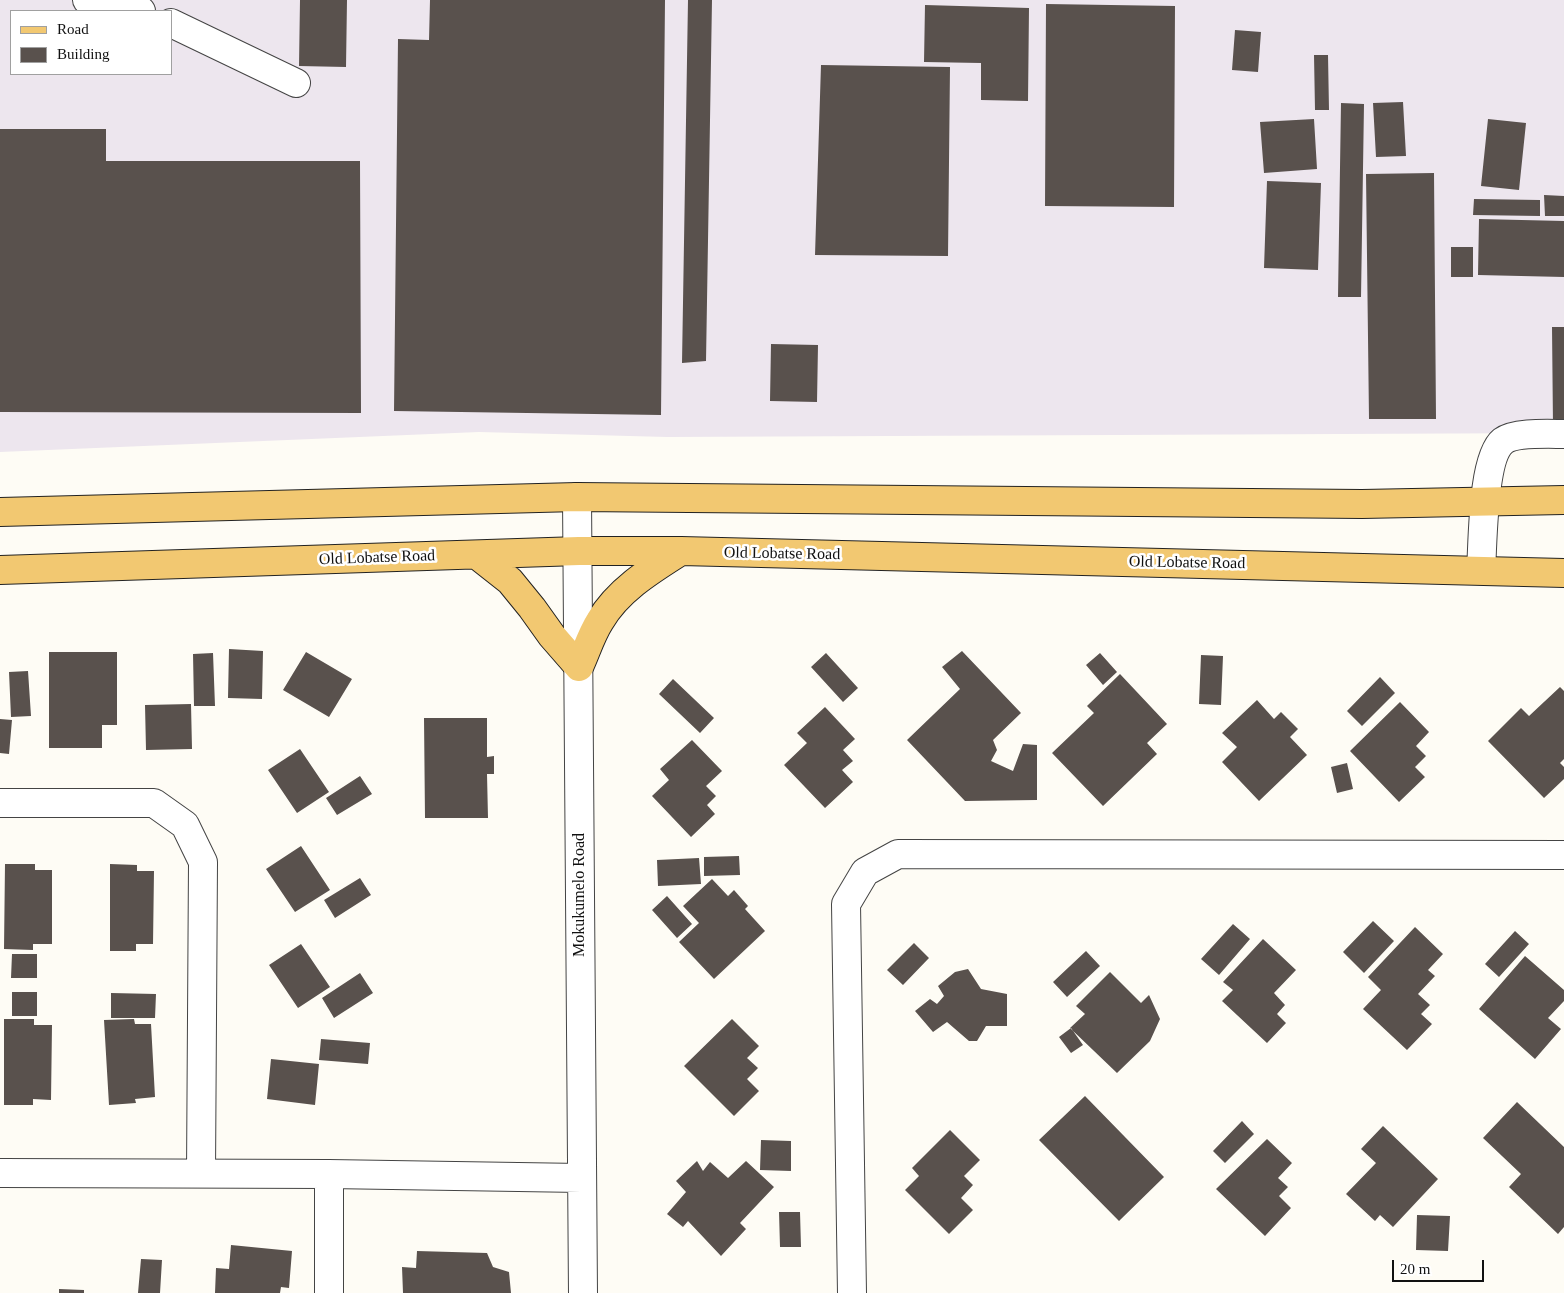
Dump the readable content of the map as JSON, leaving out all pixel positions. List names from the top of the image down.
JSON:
{
  "streets": {
    "main road": ["Old Lobatse Road"],
    "street": ["Mokukumelo Road"]
  },
  "crossings": [
    ["Old Lobatse Road", "Mokukumelo Road"]
  ],
  "legend": ["Road", "Building"],
  "scale_bar": "20 m"
}
